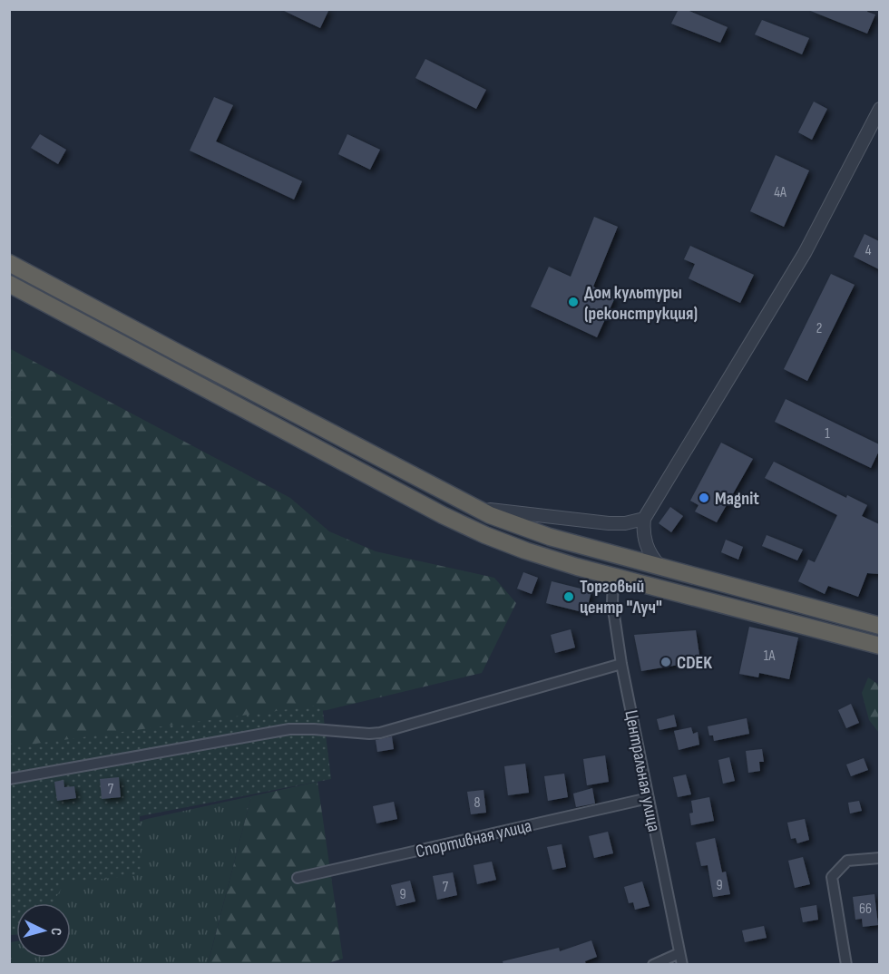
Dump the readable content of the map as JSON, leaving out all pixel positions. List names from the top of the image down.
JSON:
{
  "streets": {
    "street": ["Центральная улица", "Спортивная улица"]
  },
  "crossings": [
    ["Центральная улица", "Спортивная улица"]
  ],
  "places": [
    "Дом культуры (реконструкция)",
    "Magnit",
    "Торговый центр \"Луч\"",
    "CDEK"
  ],
  "house_numbers": [
    "4А",
    "4",
    "2",
    "1",
    "1А",
    "7",
    "8",
    "9",
    "7",
    "9",
    "66"
  ],
  "north": "right"
}
